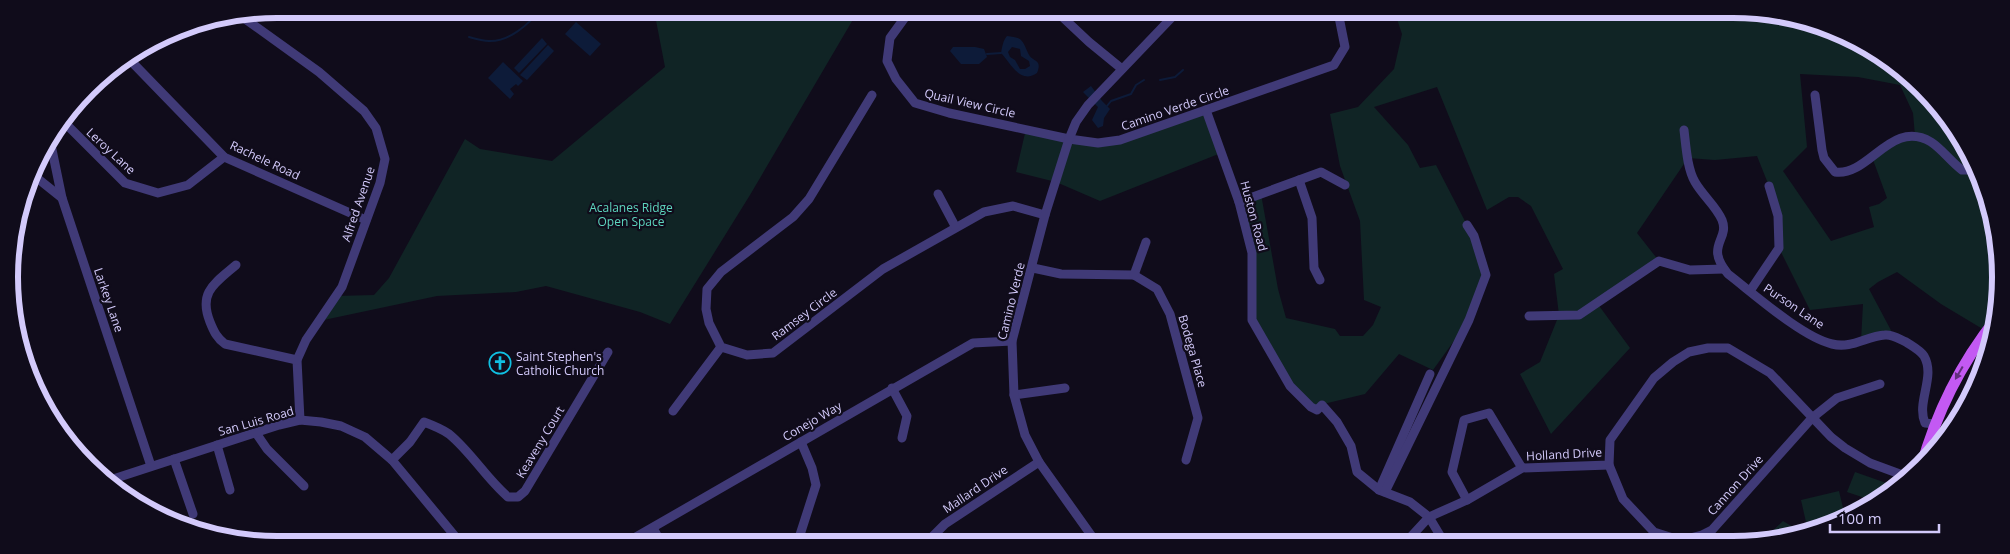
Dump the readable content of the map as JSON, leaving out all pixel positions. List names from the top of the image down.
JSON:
{
  "streets": {
    "street": [
      "Quail View Circle",
      "Camino Verde Circle",
      "Leroy Lane",
      "Rachele Road",
      "Alfred Avenue",
      "Huston Road",
      "Larkey Lane",
      "Camino Verde",
      "Purson Lane",
      "Ramsey Circle",
      "Bodega Place",
      "San Luis Road",
      "Conejo Way",
      "Keaveny Court",
      "Holland Drive",
      "Cannon Drive",
      "Mallard Drive"
    ]
  },
  "crossings": [
    ["Quail View Circle", "Camino Verde Circle"],
    ["Quail View Circle", "Camino Verde"],
    ["Camino Verde Circle", "Huston Road"],
    ["Camino Verde Circle", "Camino Verde"],
    ["Leroy Lane", "Rachele Road"],
    ["Rachele Road", "Alfred Avenue"],
    ["Alfred Avenue", "San Luis Road"],
    ["Huston Road", "Holland Drive"],
    ["Larkey Lane", "San Luis Road"],
    ["Camino Verde", "Ramsey Circle"],
    ["Camino Verde", "Bodega Place"],
    ["Camino Verde", "Conejo Way"],
    ["Camino Verde", "Mallard Drive"],
    ["San Luis Road", "Keaveny Court"],
    ["Holland Drive", "Cannon Drive"]
  ],
  "parks": ["Acalanes Ridge Open Space"],
  "places": {
    "church": ["Saint Stephen's Catholic Church"]
  },
  "scale_bar": "100 m"
}
